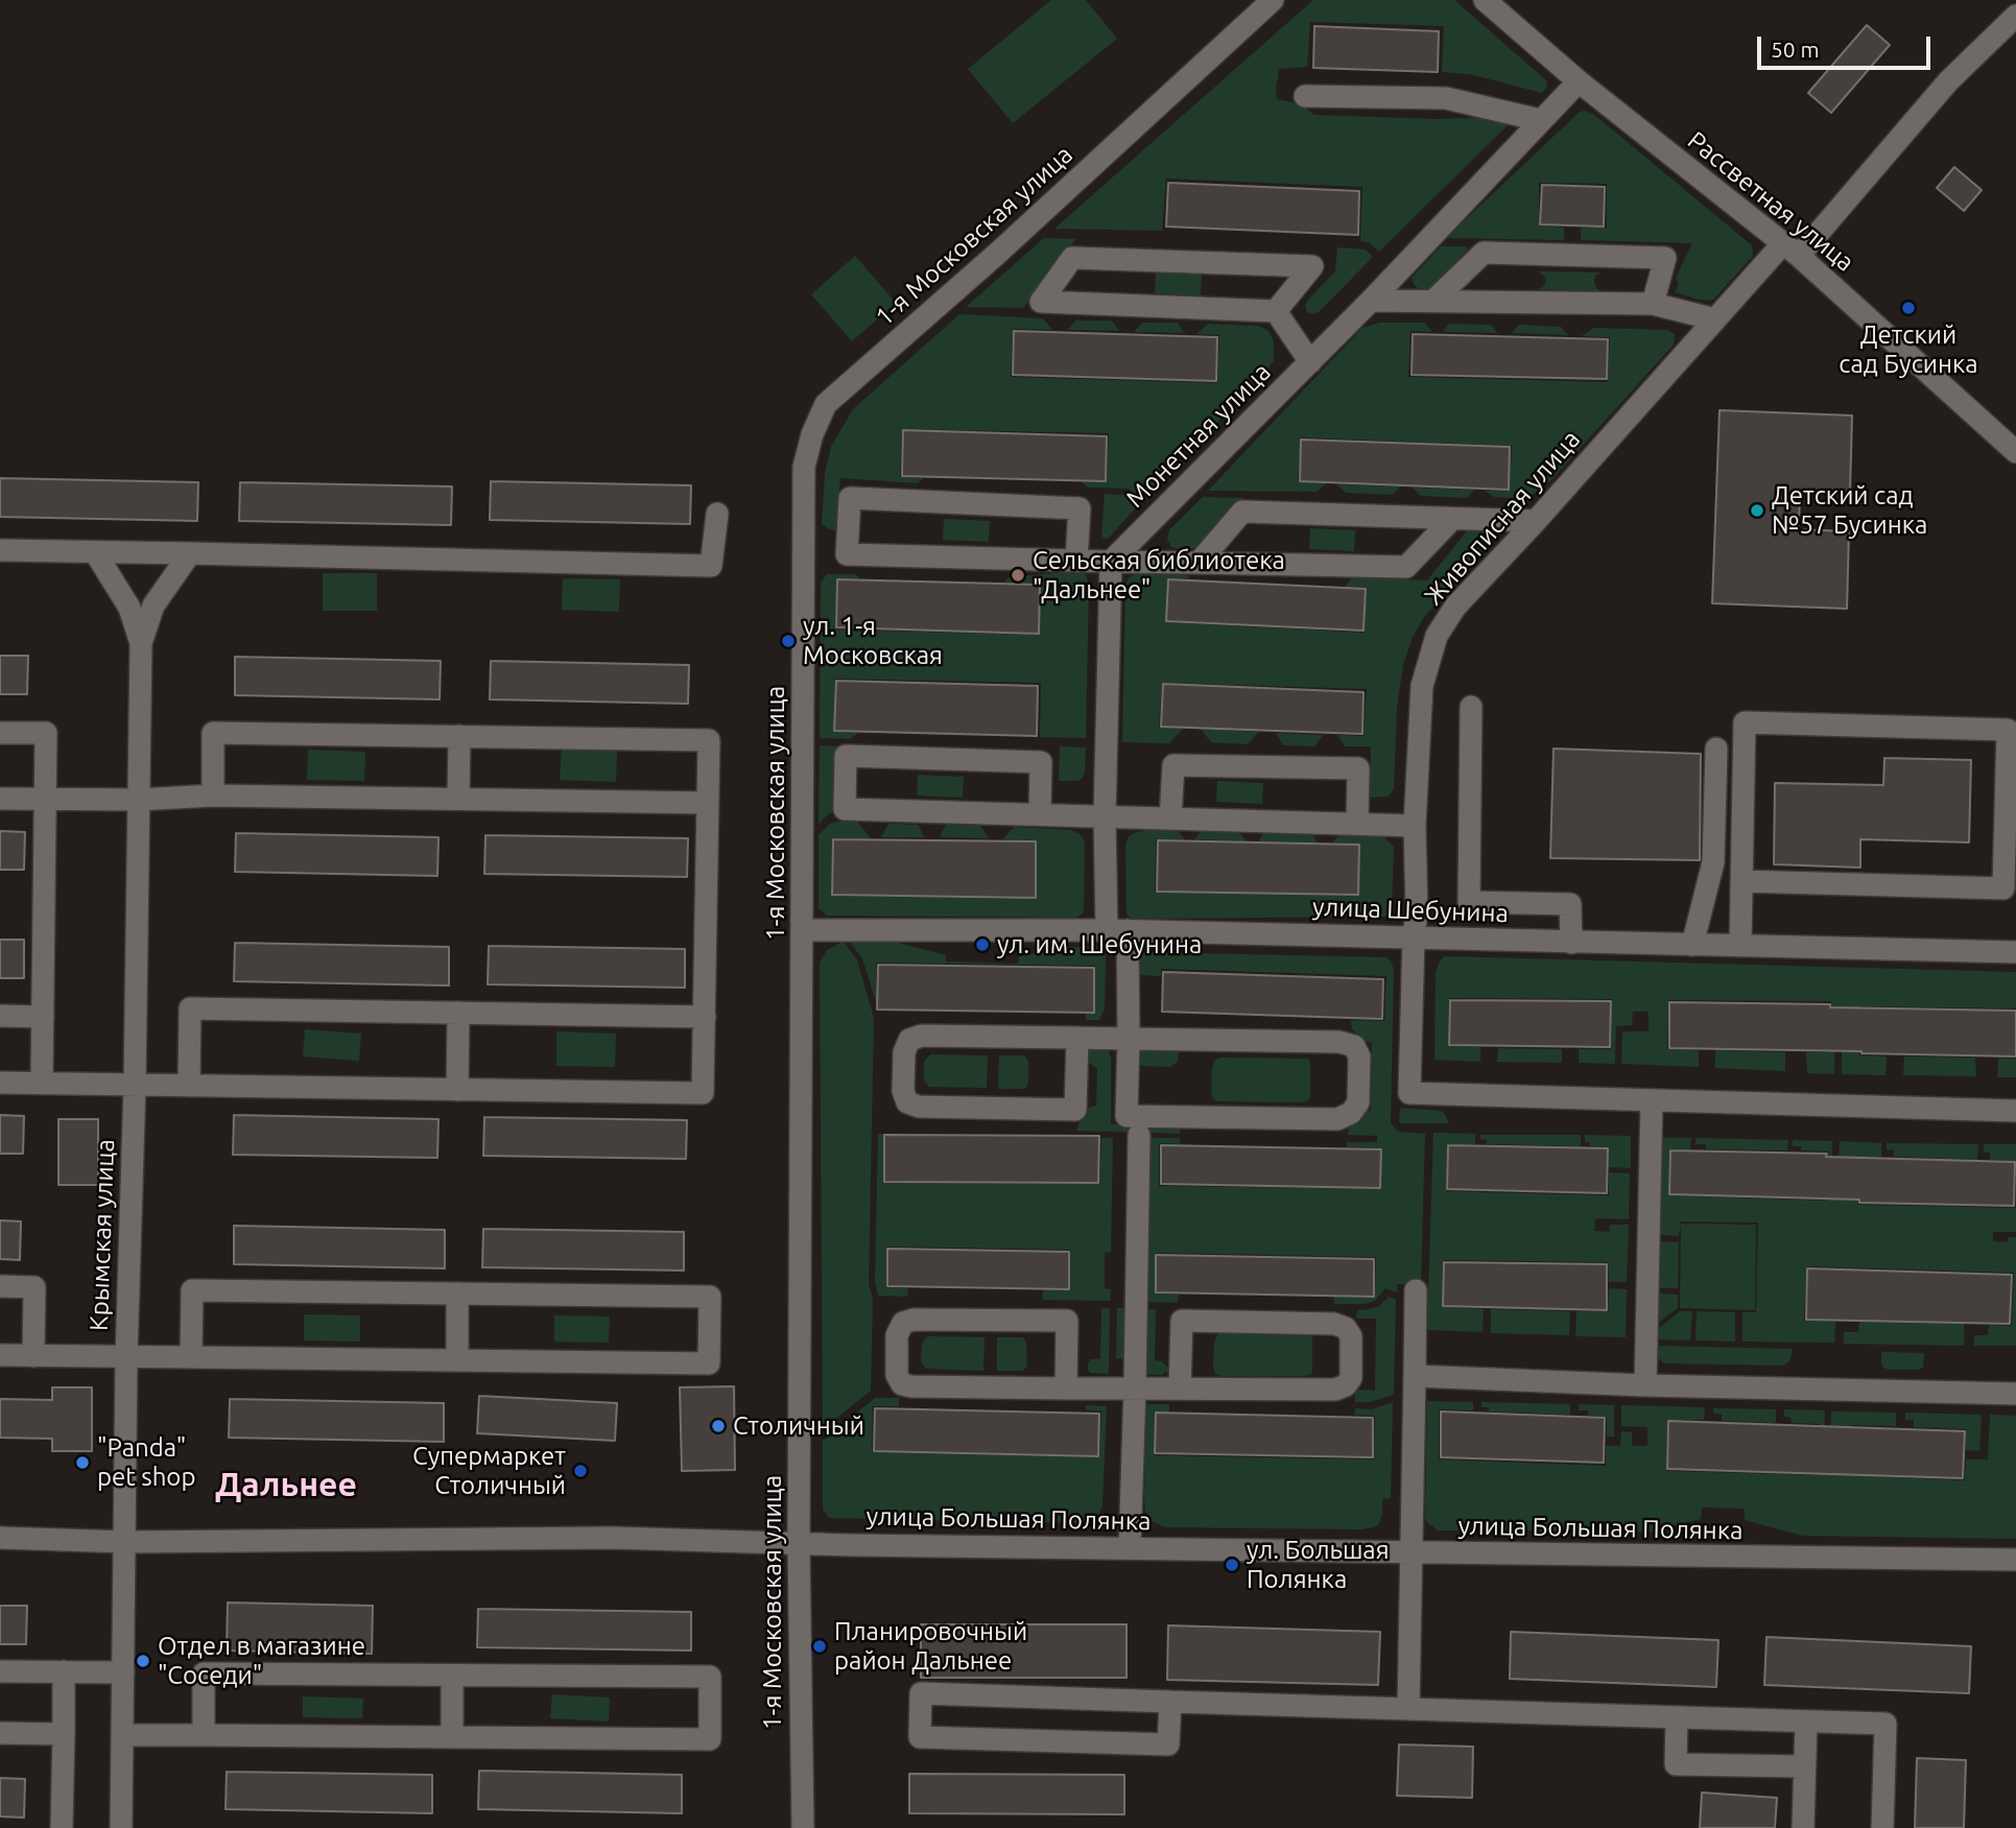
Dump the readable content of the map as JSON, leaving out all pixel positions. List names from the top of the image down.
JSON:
{
  "streets": {
    "street": [
      "Рассветная улица",
      "1-я Московская улица",
      "Монетная улица",
      "Живописная улица",
      "улица Шебунина",
      "Крымская улица",
      "улица Большая Полянка"
    ]
  },
  "crossings": [
    ["Рассветная улица", "Монетная улица"],
    ["Рассветная улица", "Живописная улица"],
    ["1-я Московская улица", "улица Шебунина"],
    ["1-я Московская улица", "улица Большая Полянка"],
    ["Живописная улица", "улица Шебунина"],
    ["Крымская улица", "улица Большая Полянка"]
  ],
  "districts": ["Дальнее"],
  "places": [
    "Детский сад Бусинка",
    "Детский сад №57 Бусинка",
    "Сельская библиотека \"Дальнее\"",
    "ул. 1-я Московская",
    "ул. им. Шебунина",
    "Столичный",
    "\"Panda\" pet shop",
    "Супермаркет Столичный",
    "ул. Большая Полянка",
    "Планировочный район Дальнее",
    "Отдел в магазине \"Соседи\""
  ],
  "scale_bar": "50 m"
}
